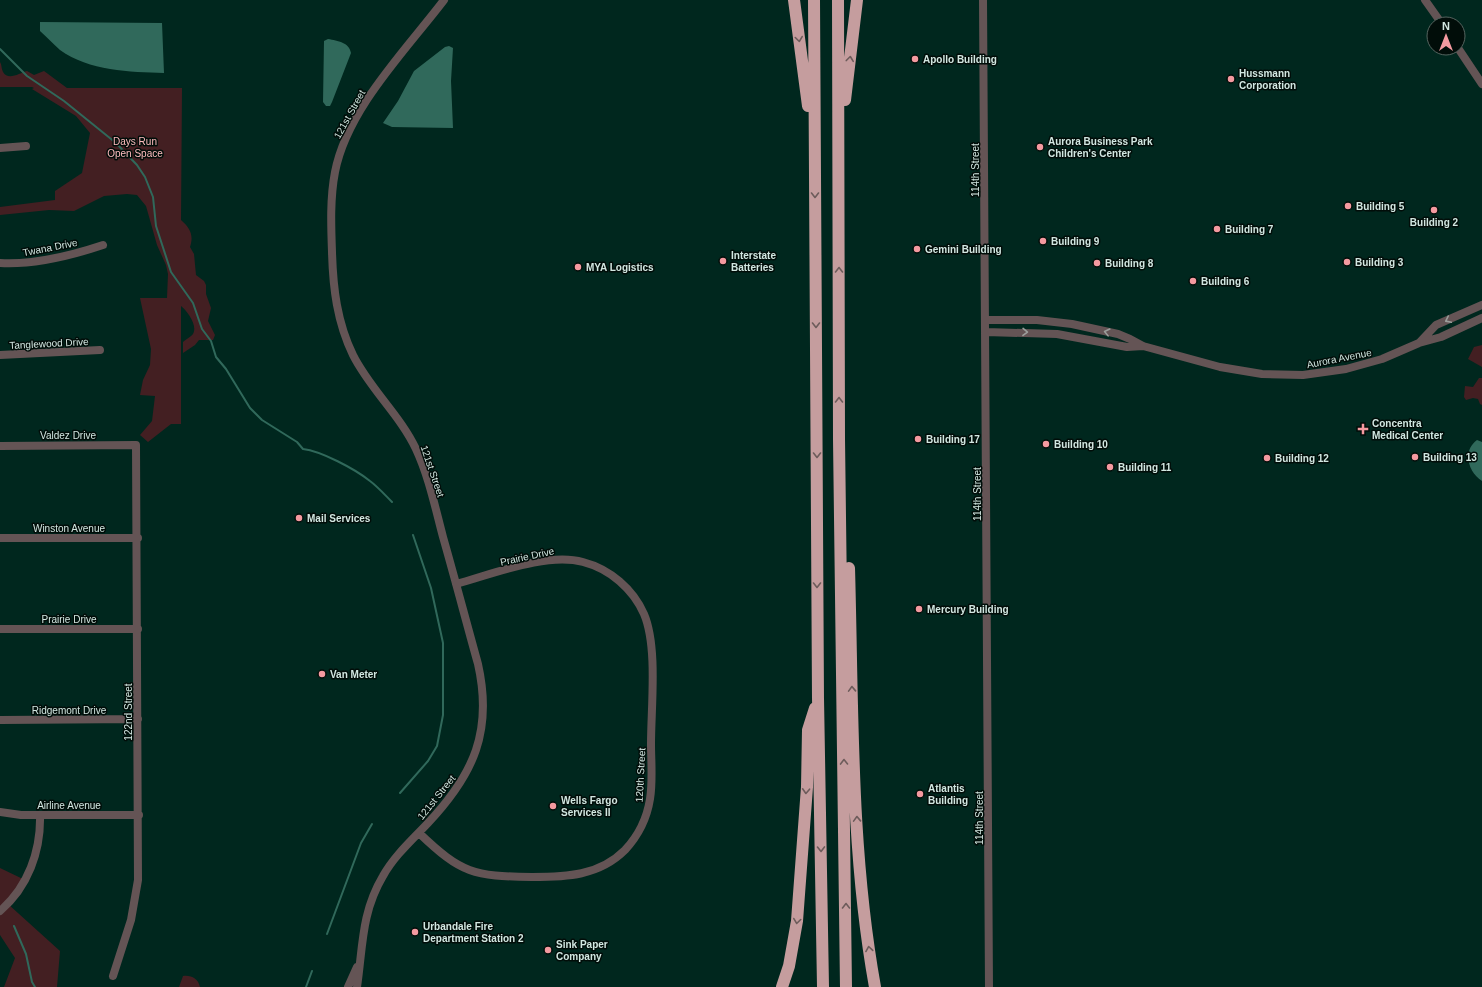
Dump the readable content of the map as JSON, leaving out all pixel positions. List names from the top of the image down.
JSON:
{
  "streets": {
    "street": [
      "121st Street",
      "114th Street",
      "Twana Drive",
      "Tanglewood Drive",
      "Aurora Avenue",
      "Valdez Drive",
      "Winston Avenue",
      "Prairie Drive",
      "Ridgemont Drive",
      "122nd Street",
      "120th Street",
      "Airline Avenue"
    ]
  },
  "crossings": [
    ["121st Street", "Prairie Drive"],
    ["121st Street", "120th Street"],
    ["114th Street", "Aurora Avenue"],
    ["Valdez Drive", "122nd Street"],
    ["Winston Avenue", "122nd Street"],
    ["Prairie Drive", "122nd Street"],
    ["Prairie Drive", "120th Street"],
    ["Ridgemont Drive", "122nd Street"],
    ["122nd Street", "Airline Avenue"]
  ],
  "parks": ["Days Run Open Space"],
  "places": {
    "other": [
      "Apollo Building",
      "Hussmann Corporation",
      "Aurora Business Park Children's Center",
      "Building 5",
      "Building 2",
      "Building 7",
      "Building 9",
      "Gemini Building",
      "Interstate Batteries",
      "Building 3",
      "Building 8",
      "MYA Logistics",
      "Building 6",
      "Building 17",
      "Building 10",
      "Building 13",
      "Building 12",
      "Building 11",
      "Mail Services",
      "Mercury Building",
      "Van Meter",
      "Atlantis Building",
      "Wells Fargo Services II",
      "Urbandale Fire Department Station 2",
      "Sink Paper Company"
    ],
    "health": ["Concentra Medical Center"]
  },
  "north": "top"
}
